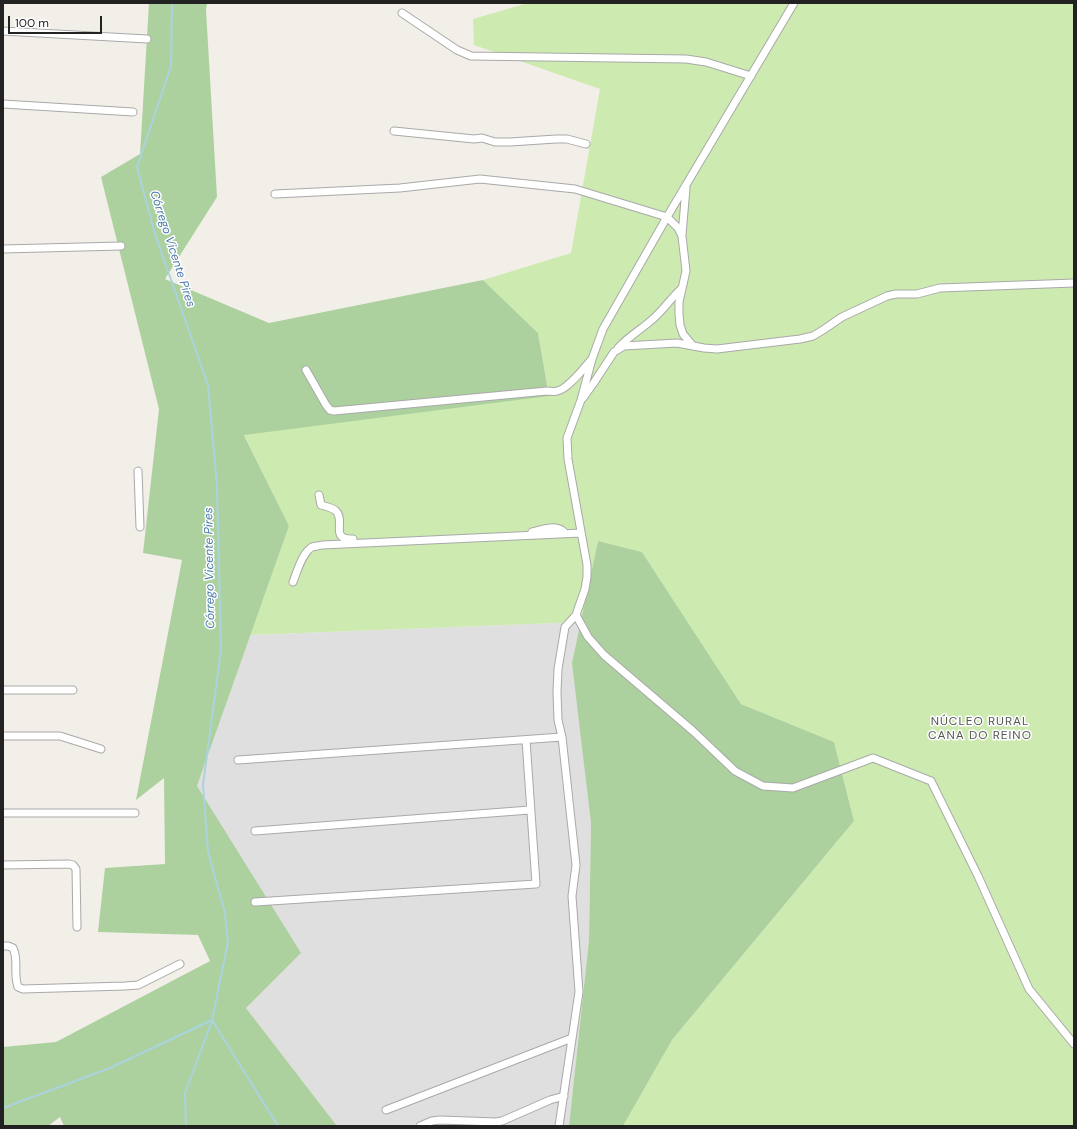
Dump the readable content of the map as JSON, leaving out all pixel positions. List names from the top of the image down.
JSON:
{
  "districts": ["NÚCLEO RURAL CANA DO REINO"],
  "water": ["Córrego Vicente Pires"],
  "scale_bar": "100 m"
}
